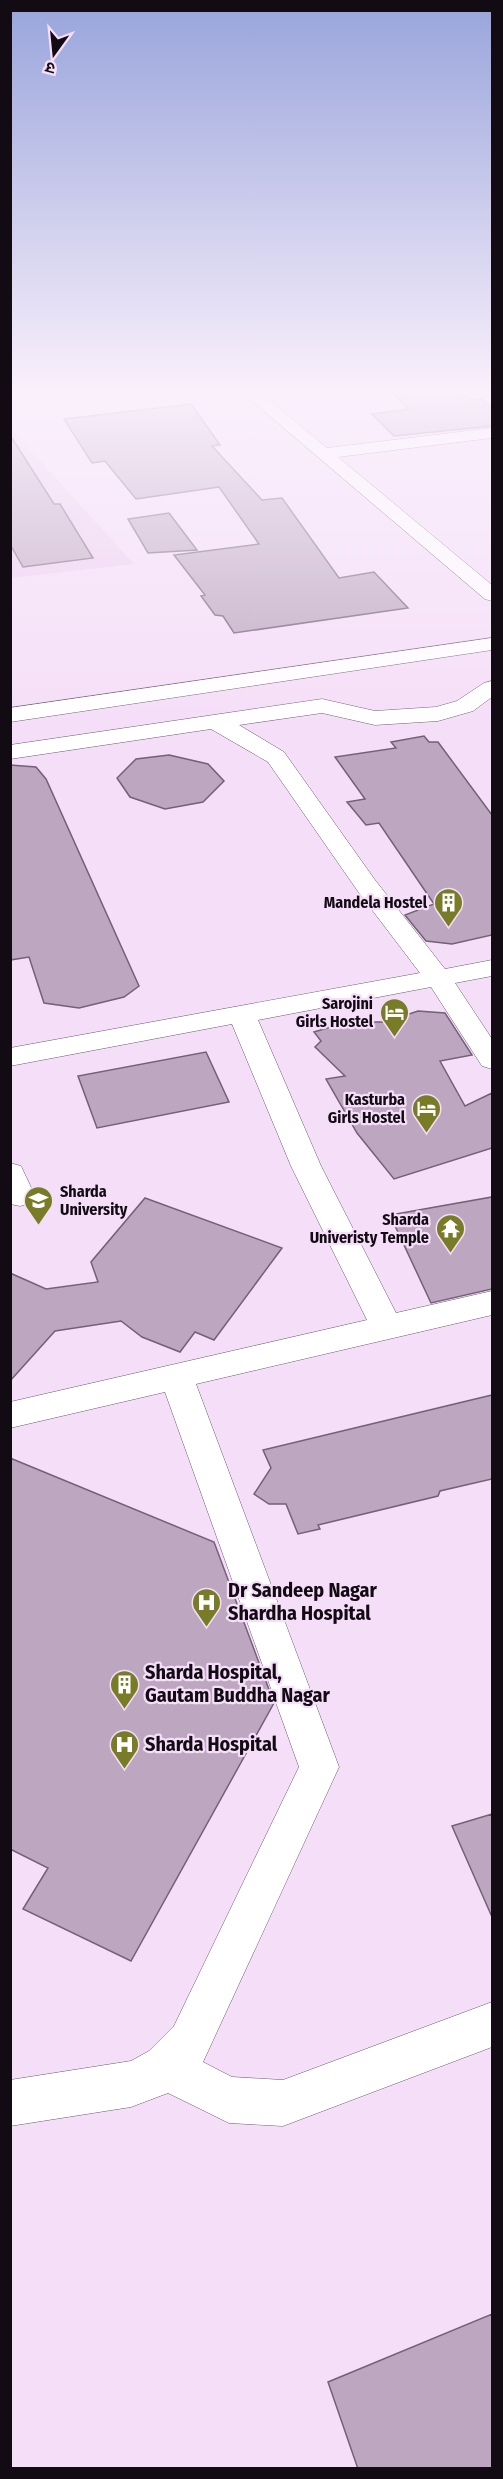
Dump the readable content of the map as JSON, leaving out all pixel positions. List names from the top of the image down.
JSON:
{
  "places": {
    "building": ["Mandela Hostel", "Sharda Hospital, Gautam Buddha Nagar"],
    "hotel": ["Sarojini Girls Hostel", "Kasturba Girls Hostel"],
    "school or university": ["Sharda University"],
    "temple": ["Sharda Univeristy Temple"],
    "hospital": ["Dr Sandeep Nagar Shardha Hospital", "Sharda Hospital"]
  },
  "north": "bottom"
}
